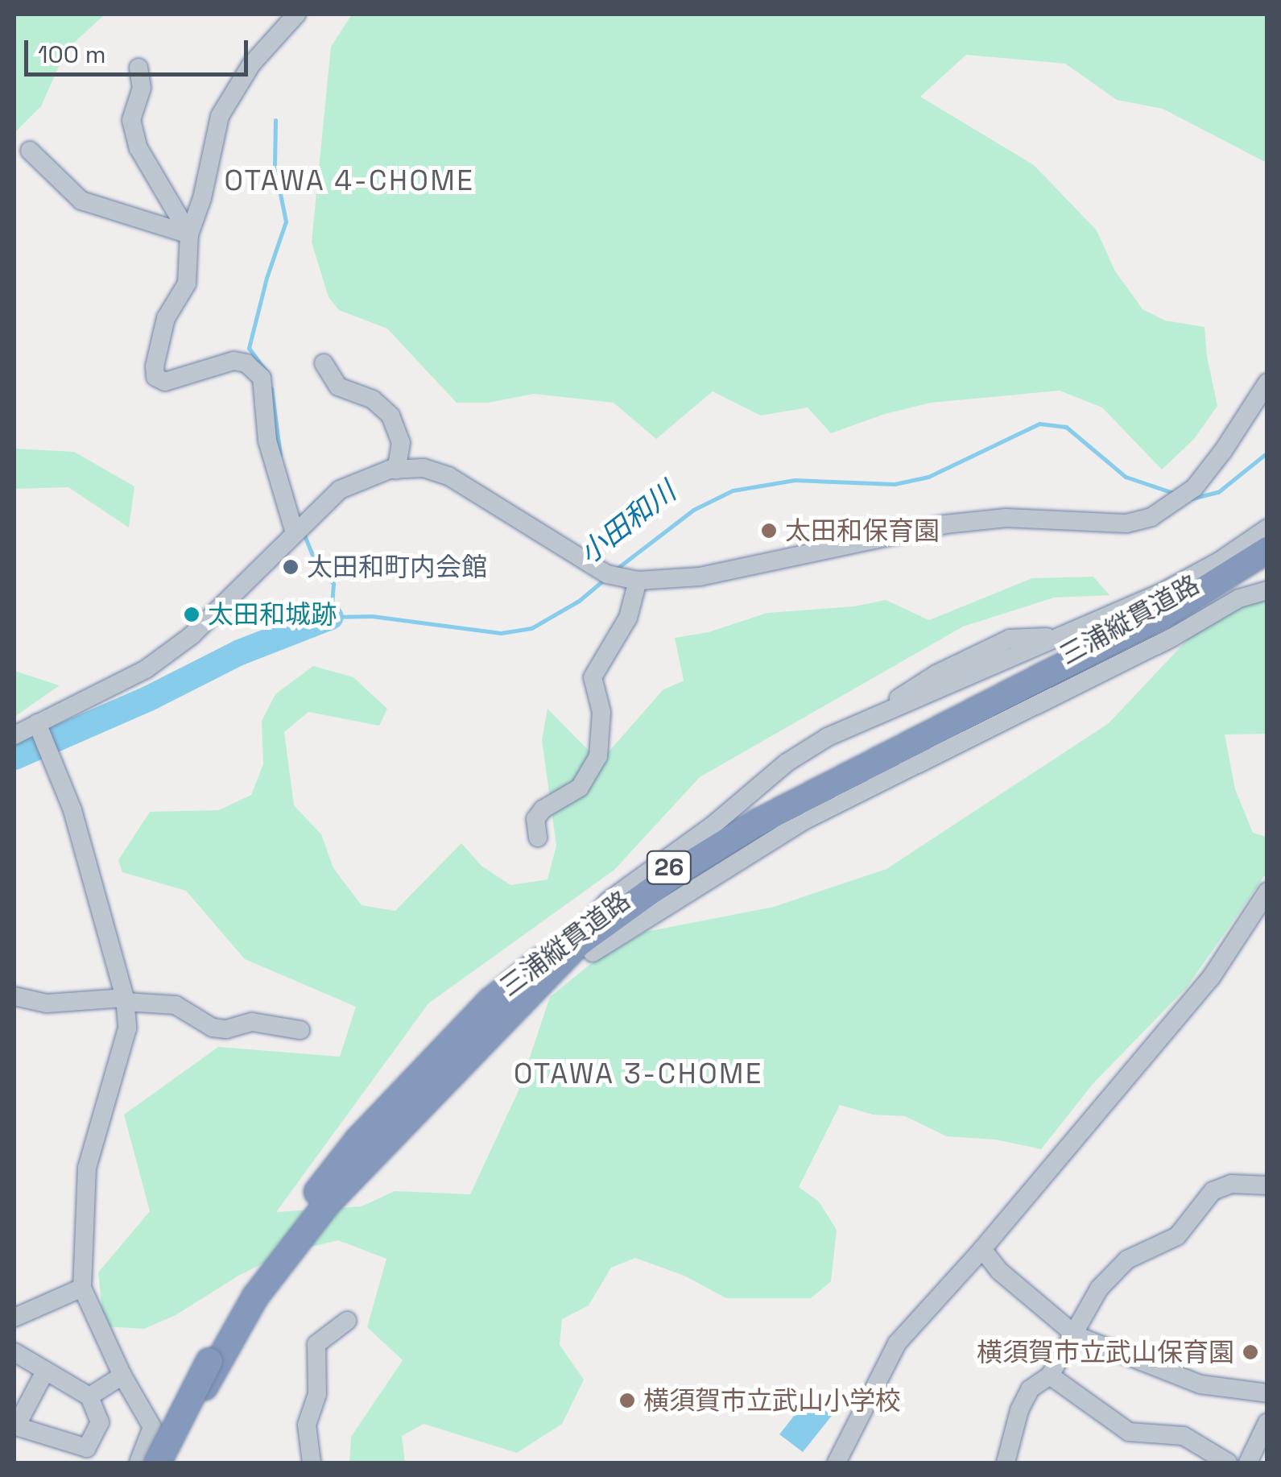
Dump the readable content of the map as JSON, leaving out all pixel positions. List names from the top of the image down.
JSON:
{
  "streets": {
    "highway": ["三浦縦貫道路", "26"]
  },
  "districts": ["OTAWA 4-CHOME", "OTAWA 3-CHOME"],
  "water": ["小田和川"],
  "places": [
    "太田和保育園",
    "太田和町内会館",
    "太田和城跡",
    "横須賀市立武山保育園",
    "横須賀市立武山小学校"
  ],
  "scale_bar": "100 m"
}
